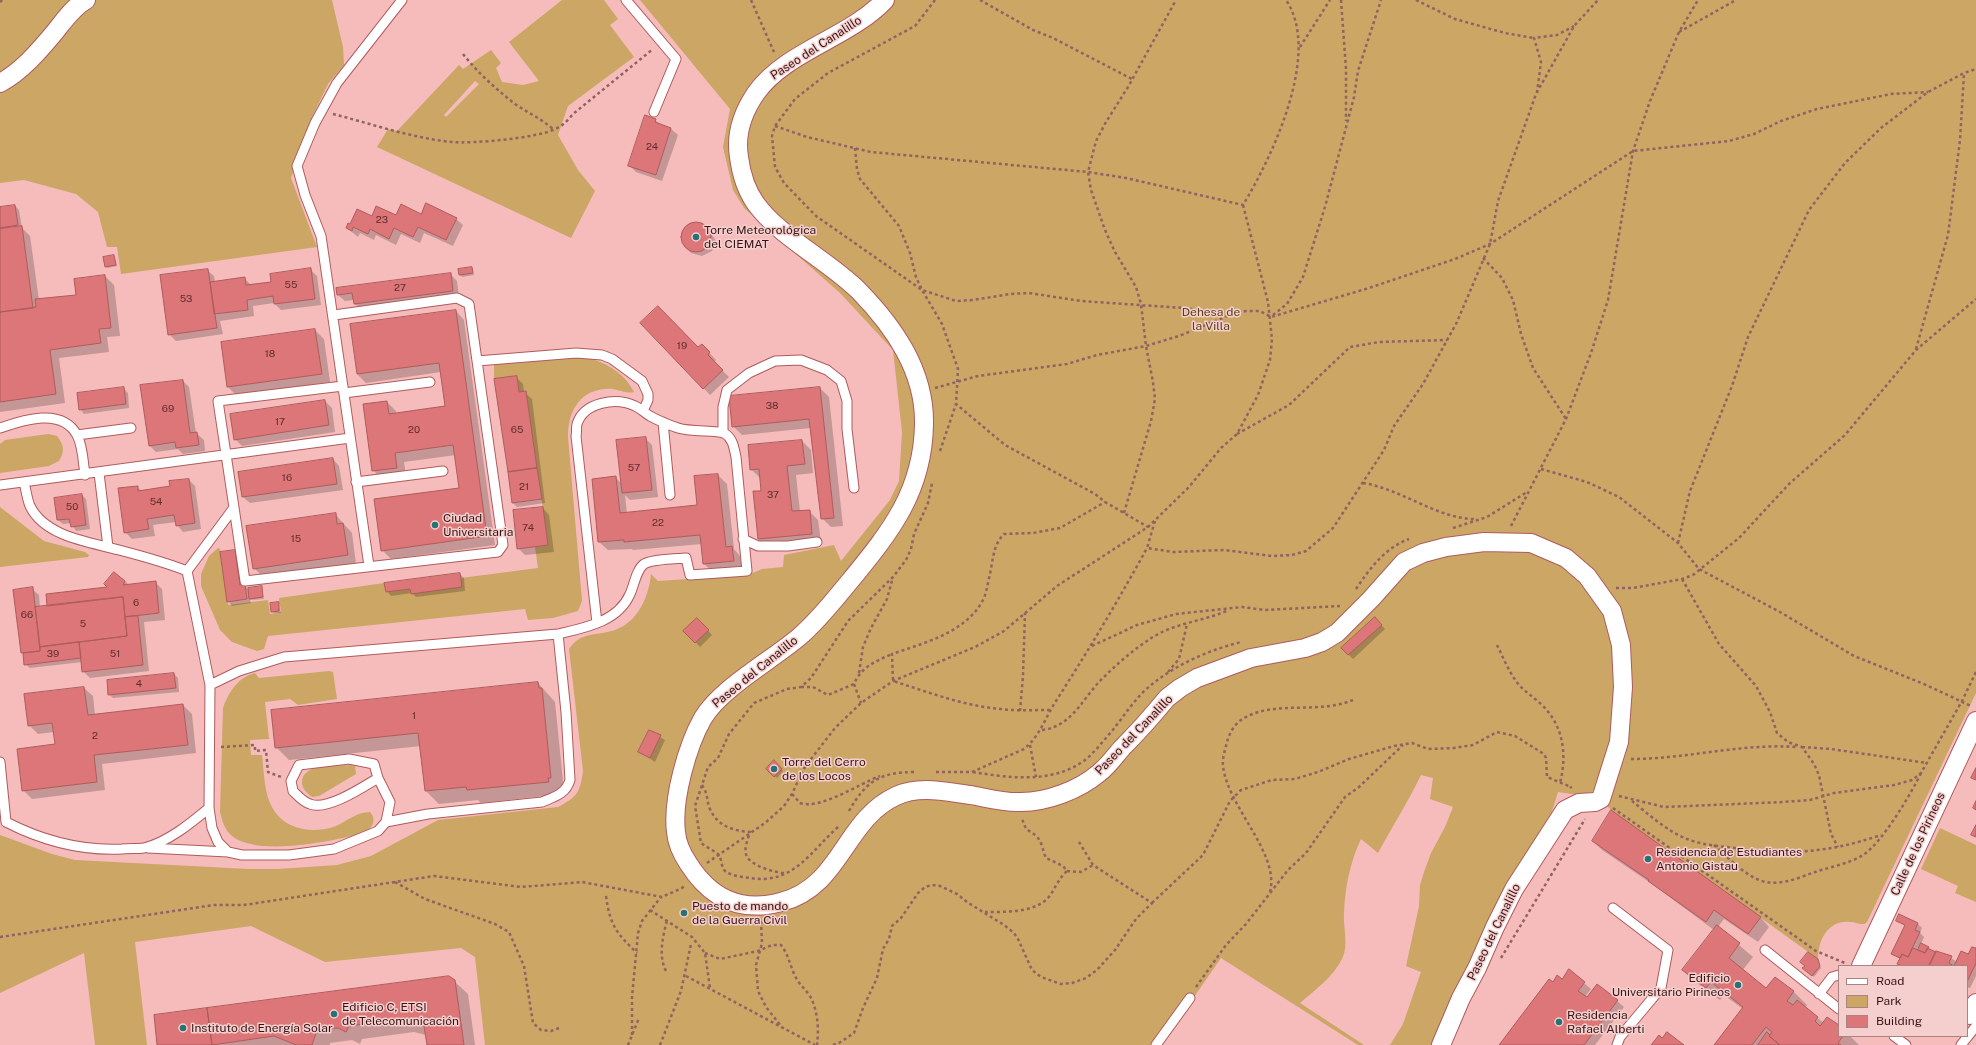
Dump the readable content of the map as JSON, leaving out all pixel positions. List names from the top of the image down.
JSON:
{
  "streets": {
    "street": ["Paseo del Canalillo", "Calle de los Pirineos"]
  },
  "parks": ["Dehesa de la Villa"],
  "places": [
    "Torre Meteorológica del CIEMAT",
    "Ciudad Universitaria",
    "Torre del Cerro de los Locos",
    "Residencia de Estudiantes Antonio Gistau",
    "Puesto de mando de la Guerra Civil",
    "Edificio Universitario Pirineos",
    "Edificio C, ETSI de Telecomunicación",
    "Residencia Rafael Alberti",
    "Instituto de Energía Solar"
  ],
  "house_numbers": [
    "24",
    "23",
    "55",
    "27",
    "53",
    "19",
    "18",
    "38",
    "69",
    "17",
    "20",
    "65",
    "57",
    "16",
    "21",
    "37",
    "54",
    "50",
    "22",
    "74",
    "15",
    "6",
    "66",
    "5",
    "39",
    "51",
    "4",
    "1",
    "2"
  ],
  "legend": ["Road", "Park", "Building"]
}
